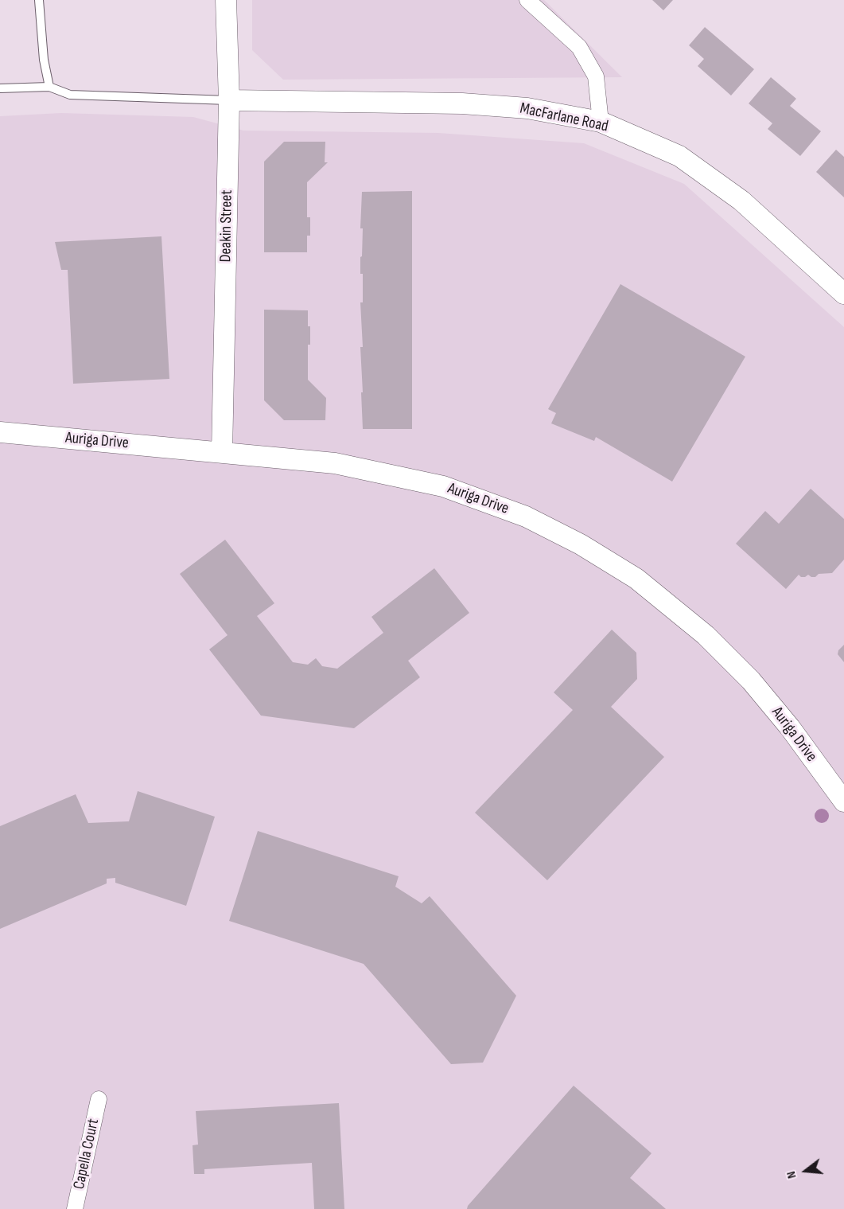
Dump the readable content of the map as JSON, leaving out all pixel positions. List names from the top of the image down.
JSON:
{
  "streets": {
    "street": [
      "MacFarlane Road",
      "Deakin Street",
      "Auriga Drive",
      "Capella Court"
    ]
  },
  "crossings": [
    ["MacFarlane Road", "Deakin Street"],
    ["Deakin Street", "Auriga Drive"]
  ],
  "north": "left"
}
